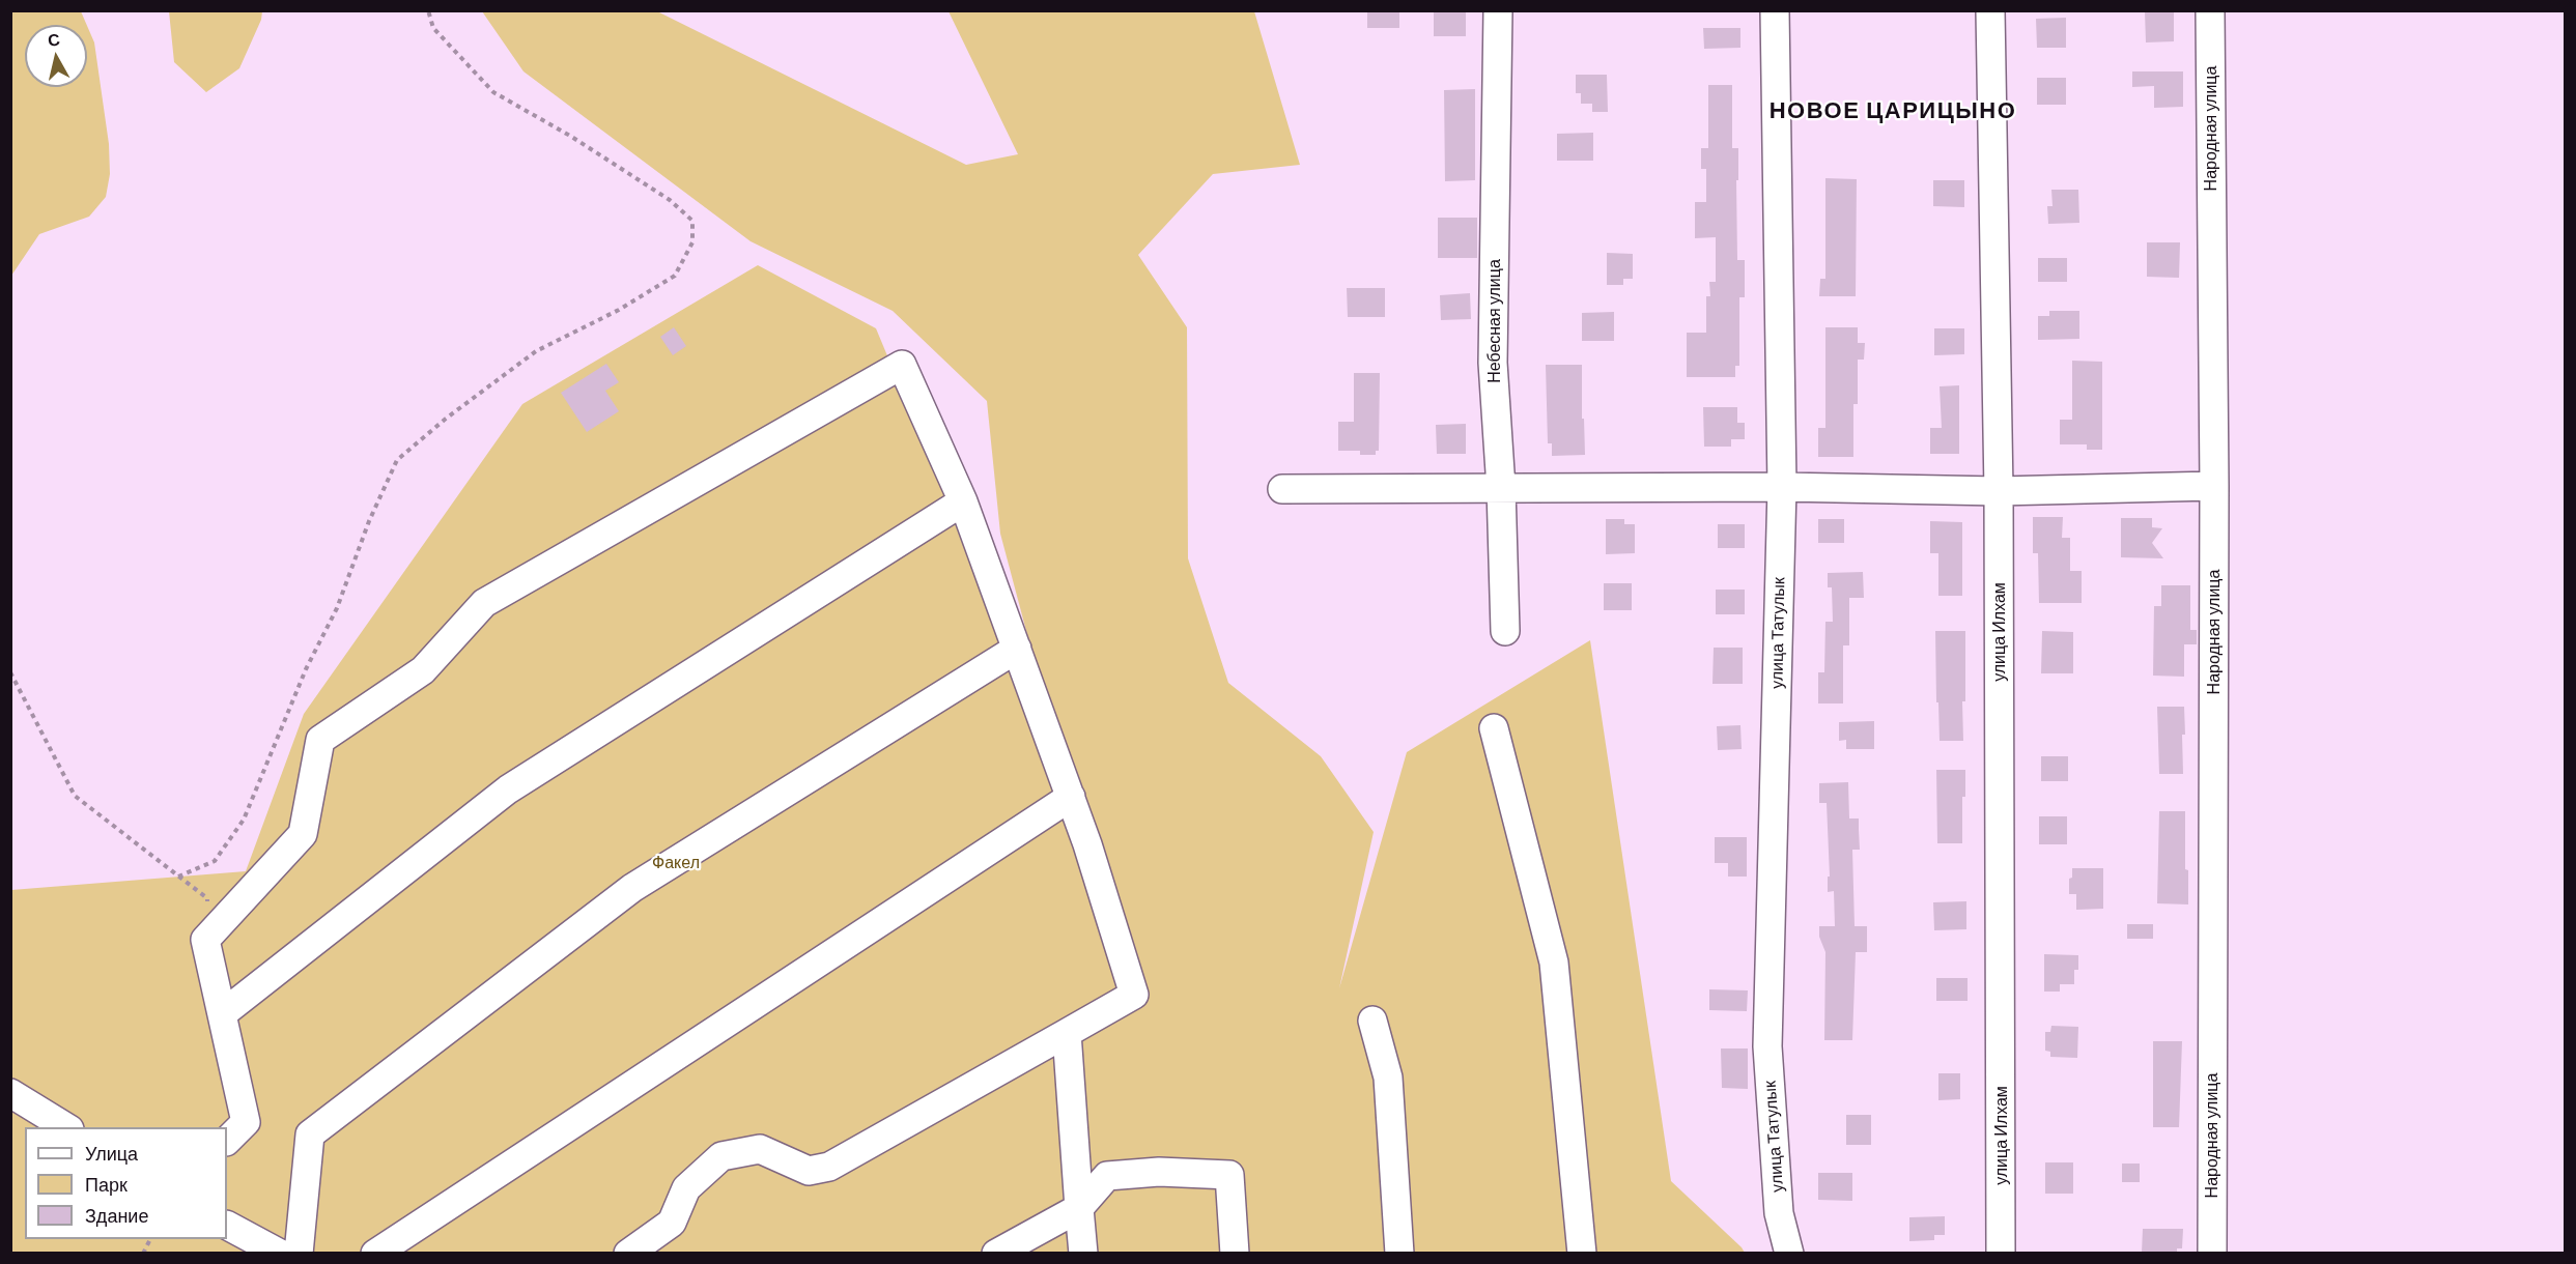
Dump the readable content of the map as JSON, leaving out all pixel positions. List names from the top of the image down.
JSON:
{
  "streets": {
    "street": [
      "Народная улица",
      "Небесная улица",
      "улица Илхам",
      "улица Татулык"
    ]
  },
  "districts": ["НОВОЕ ЦАРИЦЫНО"],
  "parks": ["Факел"],
  "legend": ["Улица", "Парк", "Здание"],
  "north": "top"
}
